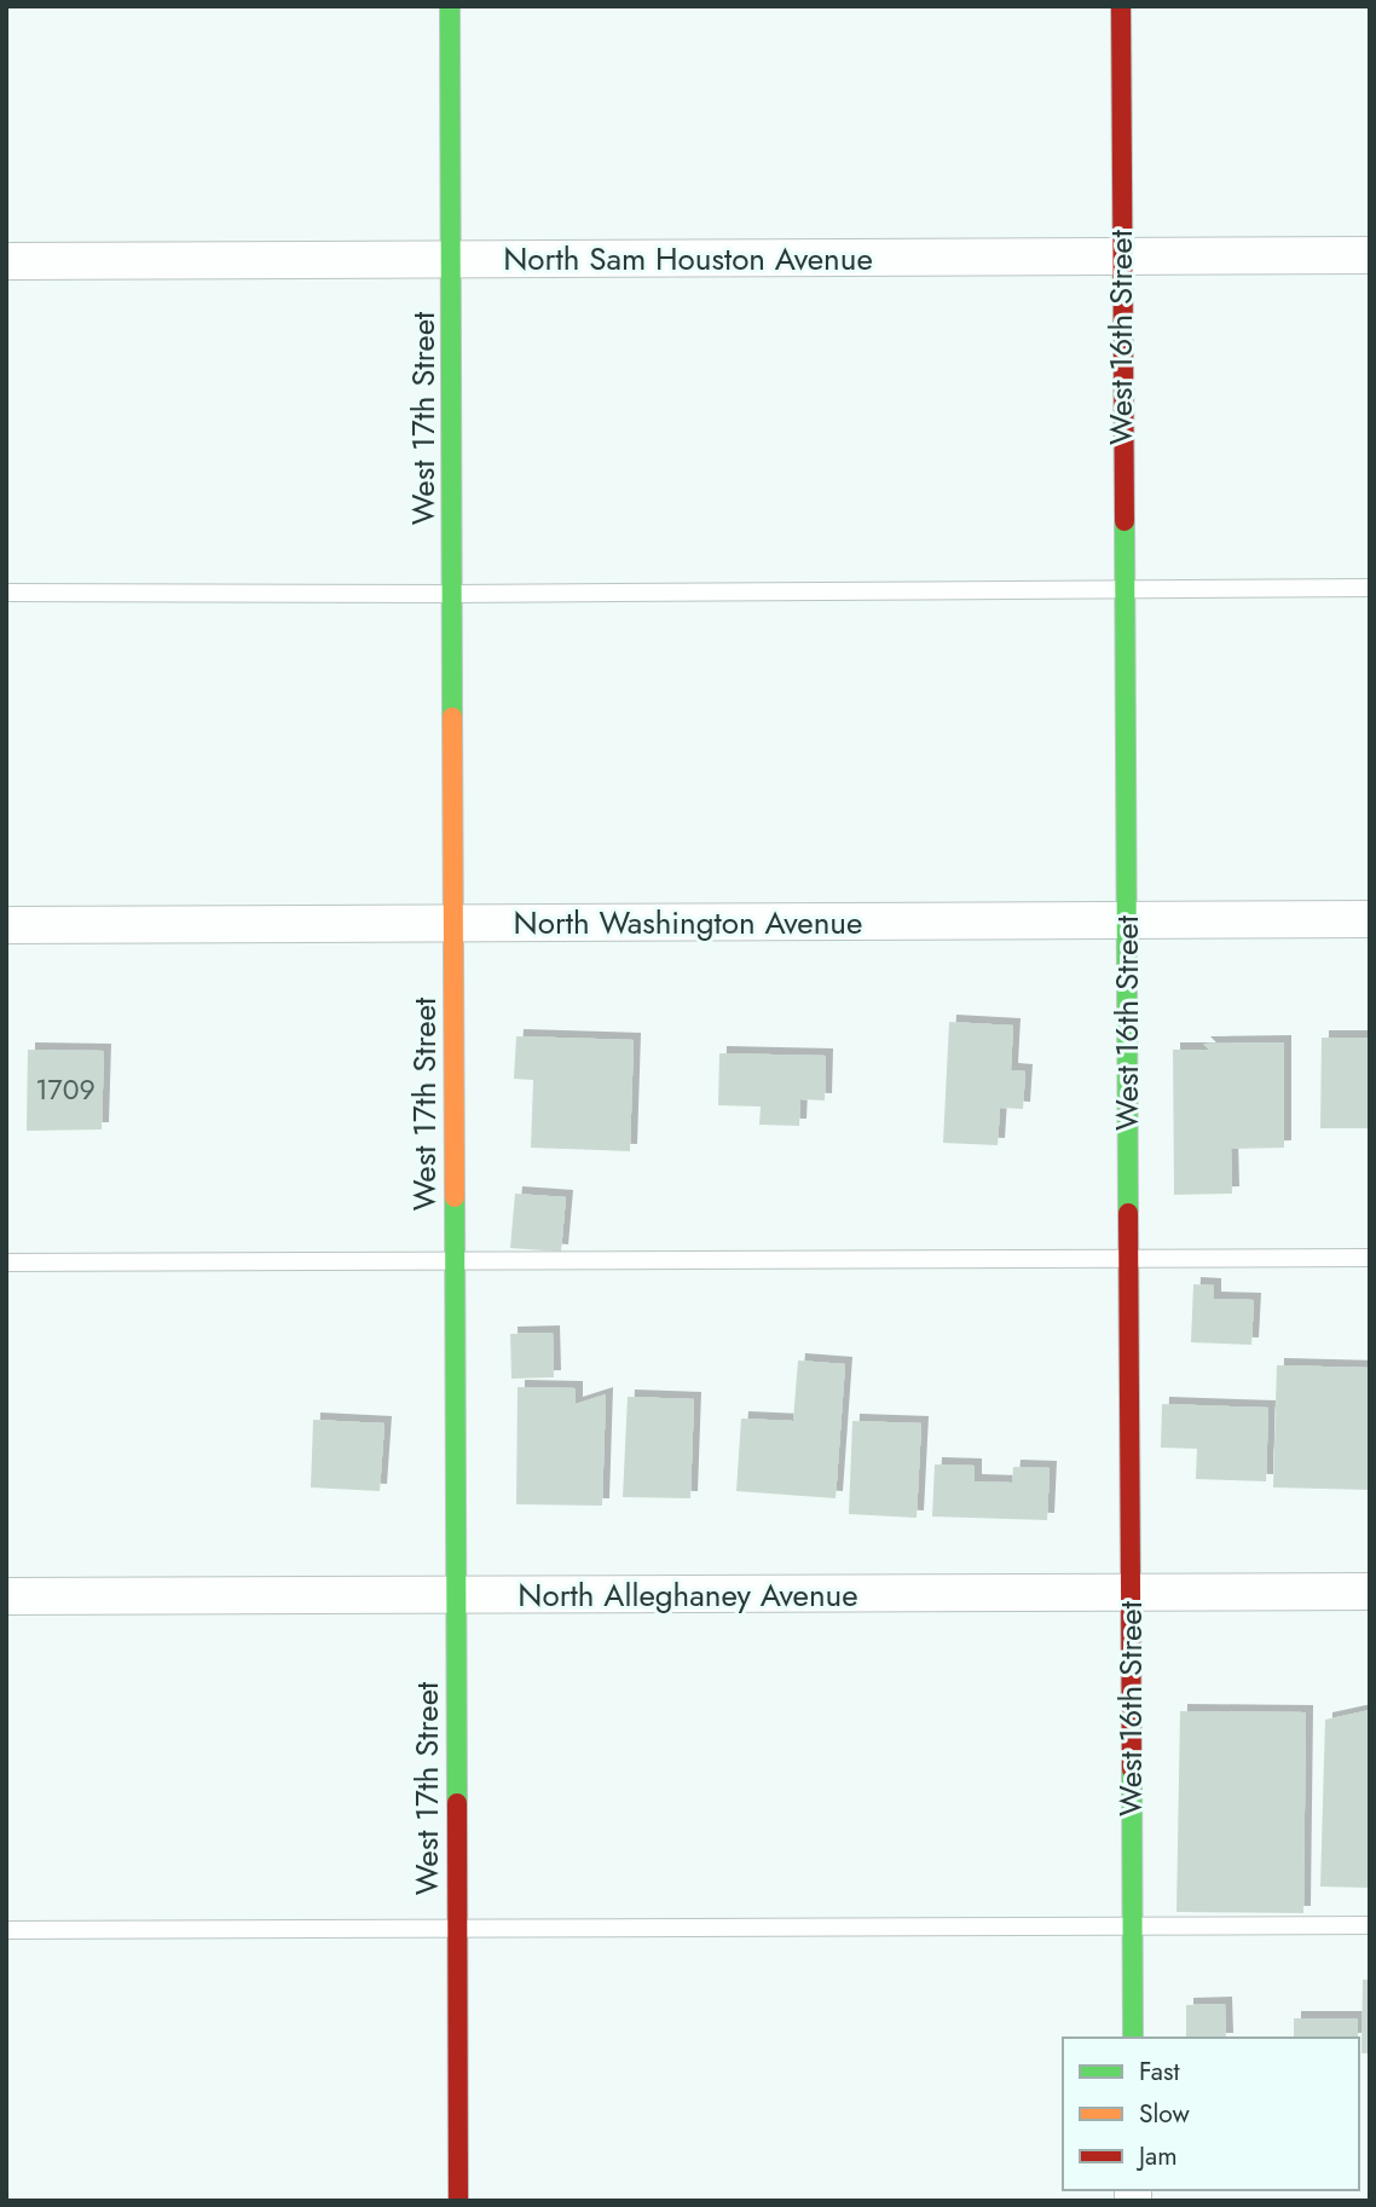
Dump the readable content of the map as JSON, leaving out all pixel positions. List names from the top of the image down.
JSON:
{
  "streets": {
    "street": [
      "North Sam Houston Avenue",
      "West 16th Street",
      "West 17th Street",
      "North Washington Avenue",
      "North Alleghaney Avenue"
    ]
  },
  "crossings": [
    ["North Sam Houston Avenue", "West 16th Street"],
    ["North Sam Houston Avenue", "West 17th Street"],
    ["West 16th Street", "North Washington Avenue"],
    ["West 16th Street", "North Alleghaney Avenue"],
    ["West 17th Street", "North Washington Avenue"],
    ["West 17th Street", "North Alleghaney Avenue"]
  ],
  "house_numbers": ["1709"],
  "legend": ["Fast", "Slow", "Jam"]
}
